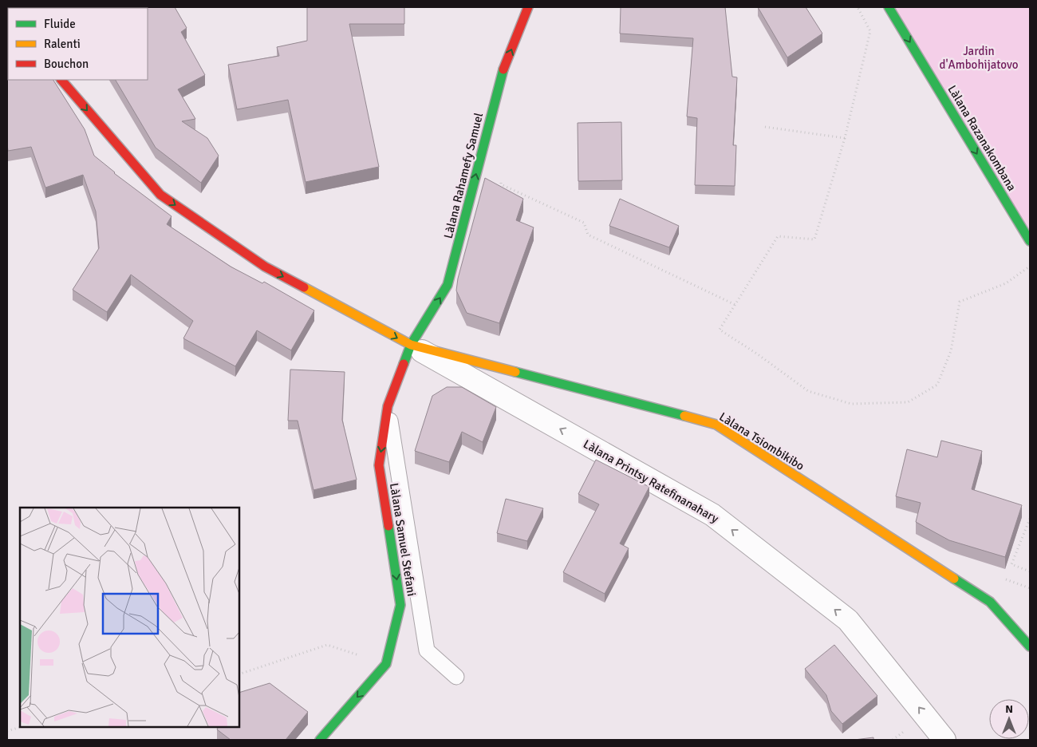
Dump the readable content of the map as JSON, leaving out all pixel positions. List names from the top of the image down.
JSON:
{
  "streets": {
    "street": [
      "Làlana Razanakombana",
      "Làlana Rahamefy Samuel",
      "Làlana Tsiombikibo",
      "Làlana Printsy Ratefinanahary",
      "Làlana Samuel Stefani"
    ]
  },
  "crossings": [
    ["Làlana Rahamefy Samuel", "Làlana Tsiombikibo"],
    ["Làlana Rahamefy Samuel", "Làlana Printsy Ratefinanahary"],
    ["Làlana Rahamefy Samuel", "Làlana Samuel Stefani"],
    ["Làlana Tsiombikibo", "Làlana Printsy Ratefinanahary"],
    ["Làlana Tsiombikibo", "Làlana Samuel Stefani"],
    ["Làlana Printsy Ratefinanahary", "Làlana Samuel Stefani"]
  ],
  "one_way": [
    "Làlana Razanakombana",
    "Làlana Rahamefy Samuel",
    "Làlana Tsiombikibo",
    "Làlana Printsy Ratefinanahary",
    "Làlana Samuel Stefani"
  ],
  "parks": ["Jardin d'Ambohijatovo"],
  "legend": ["Fluide", "Ralenti", "Bouchon"],
  "north": "top"
}
